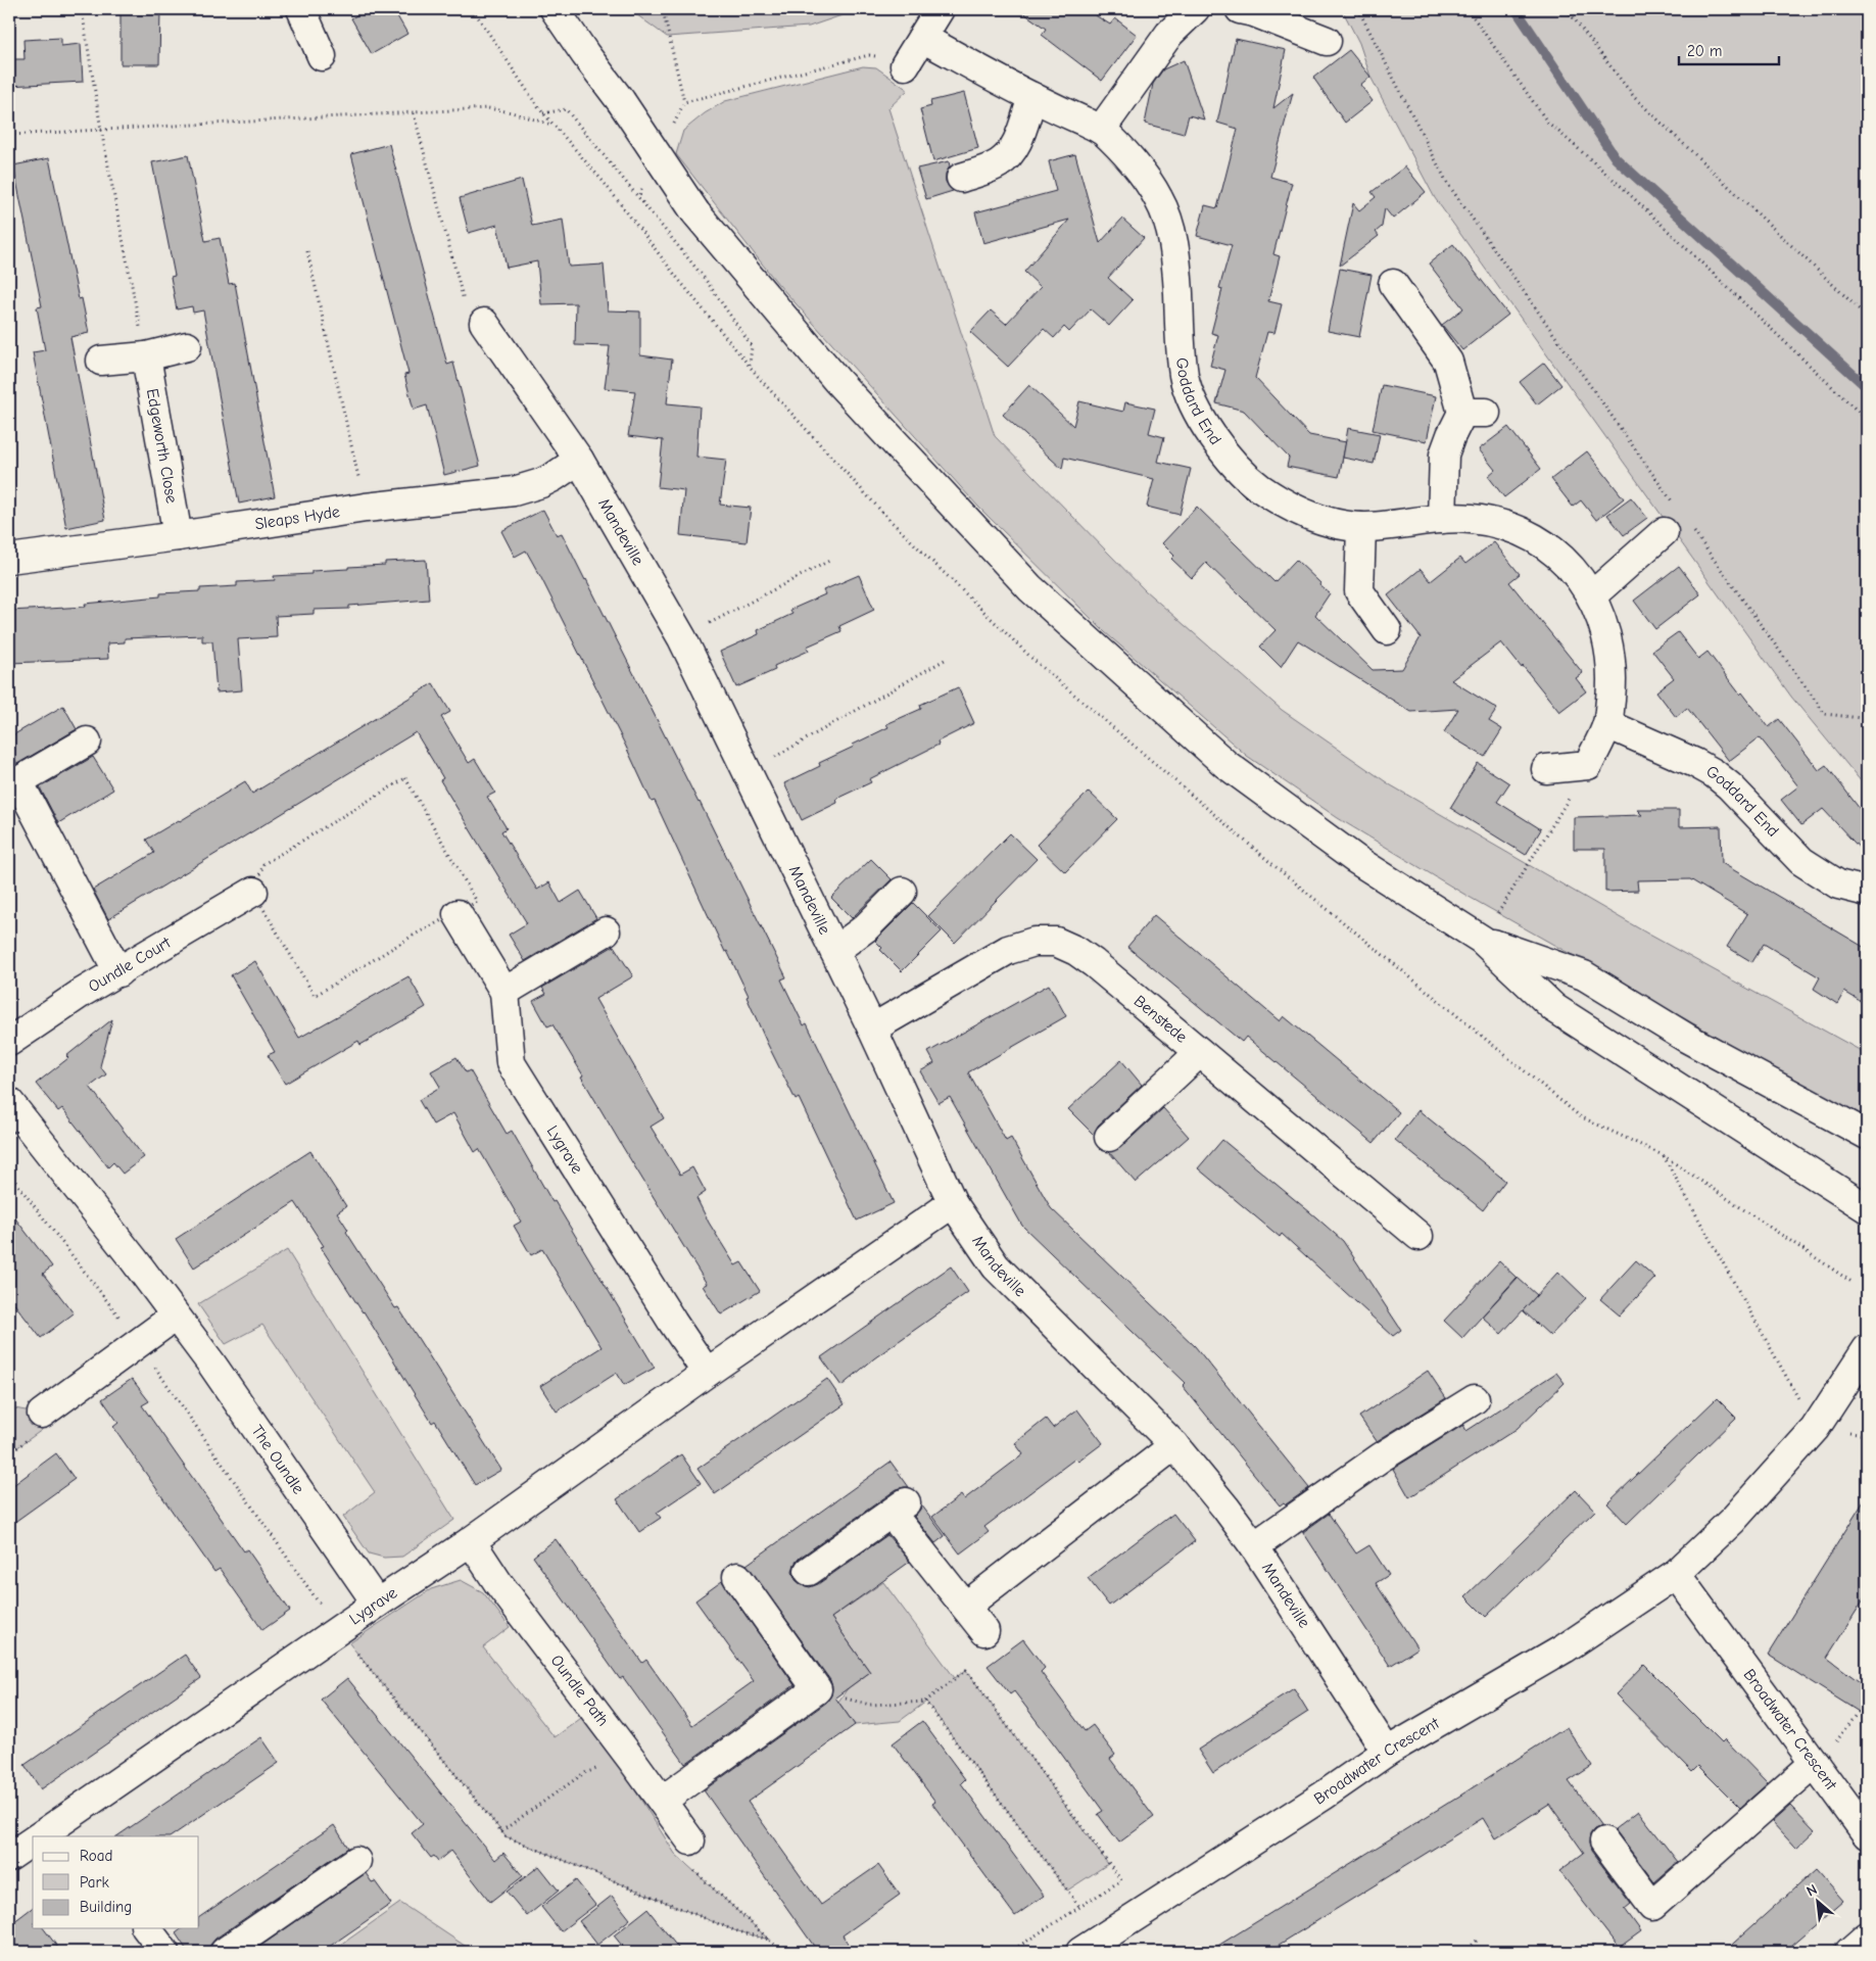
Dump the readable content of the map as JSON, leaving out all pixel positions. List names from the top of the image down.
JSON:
{
  "streets": {
    "main road": [
      "Goddard End",
      "Edgeworth Close",
      "Sleaps Hyde",
      "Mandeville",
      "Oundle Court",
      "Benstede",
      "Lygrave",
      "The Oundle",
      "Oundle Path",
      "Broadwater Crescent"
    ]
  },
  "crossings": [
    ["Edgeworth Close", "Sleaps Hyde"],
    ["Sleaps Hyde", "Mandeville"],
    ["Mandeville", "Benstede"],
    ["Mandeville", "Lygrave"],
    ["Mandeville", "Broadwater Crescent"],
    ["Lygrave", "The Oundle"],
    ["Lygrave", "Oundle Path"]
  ],
  "legend": ["Road", "Park", "Building"],
  "scale_bar": "20 m",
  "north": "top left"
}
